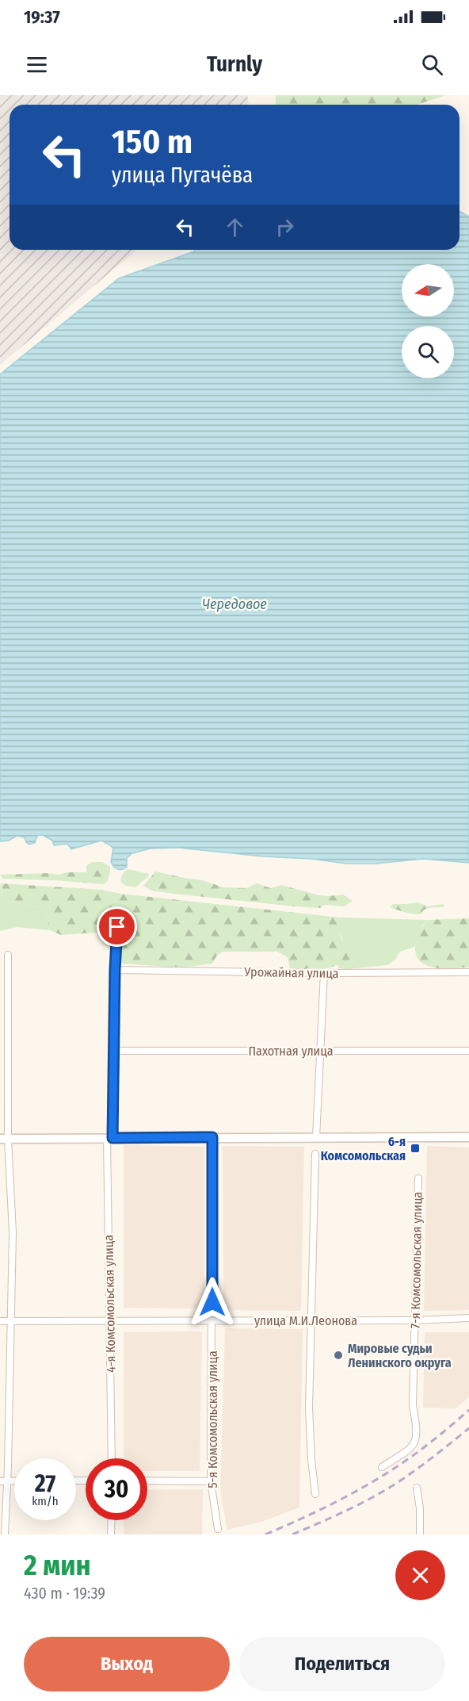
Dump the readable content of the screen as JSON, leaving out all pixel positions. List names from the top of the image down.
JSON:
{
  "streets": {
    "street": [
      "Урожайная улица",
      "Пахотная улица",
      "7-я Комсомольская улица",
      "4-я Комсомольская улица",
      "улица М.И.Леонова",
      "5-я Комсомольская улица"
    ]
  },
  "crossings": [
    ["Урожайная улица", "4-я Комсомольская улица"],
    ["Пахотная улица", "4-я Комсомольская улица"],
    ["7-я Комсомольская улица", "улица М.И.Леонова"],
    ["4-я Комсомольская улица", "улица М.И.Леонова"],
    ["улица М.И.Леонова", "5-я Комсомольская улица"]
  ],
  "water": ["Чередовое"],
  "places": {
    "transit": ["6-я Комсомольская"],
    "other": ["Мировые судьи Ленинского округа"]
  },
  "north": "left",
  "page": {
    "status": "19:37",
    "header": "Turnly",
    "turn": ["150 m", "улица Пугачёва"],
    "speed": "27 km/h",
    "limit": "30",
    "heading": ["2 мин", "430 m · 19:39"],
    "buttons": ["Выход", "Поделиться"]
  }
}
